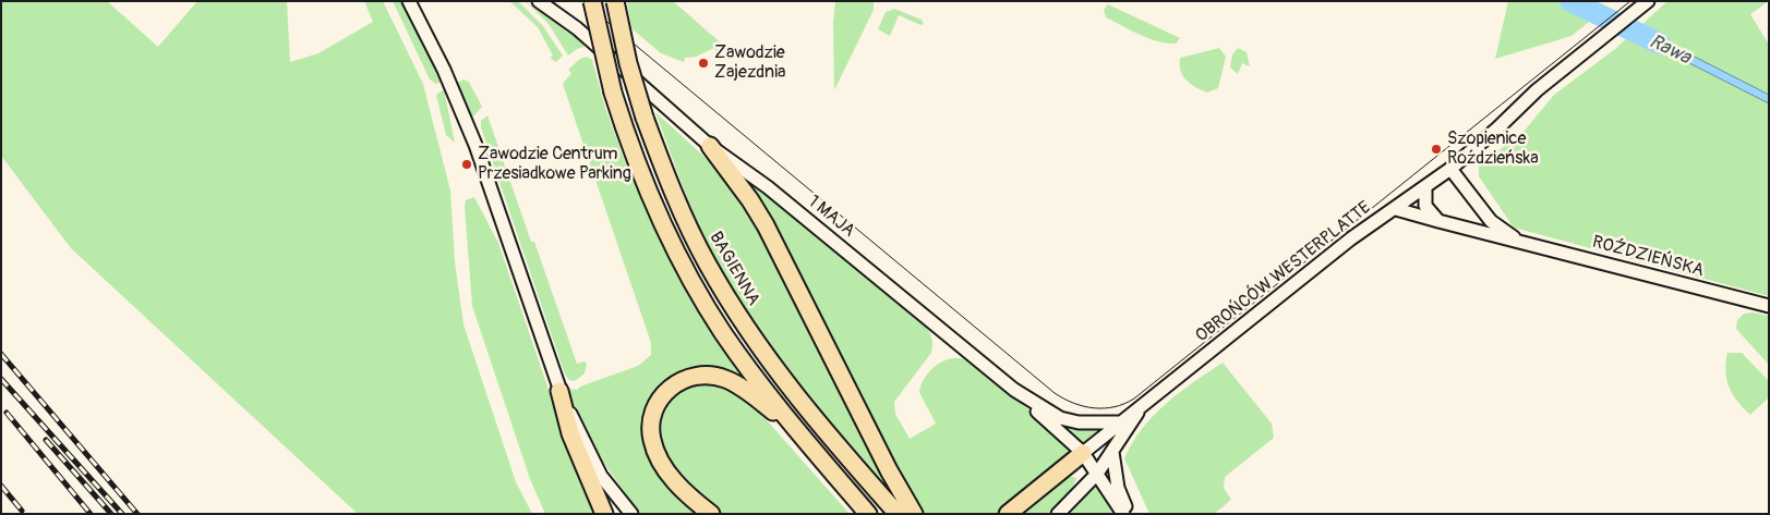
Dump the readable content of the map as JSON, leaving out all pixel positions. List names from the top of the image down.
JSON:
{
  "streets": {
    "main road": ["BAGIENNA"],
    "street": ["1 MAJA", "ROŹDZIEŃSKA", "OBROŃCÓW WESTERPLATTE"]
  },
  "crossings": [
    ["1 MAJA", "OBROŃCÓW WESTERPLATTE"],
    ["ROŹDZIEŃSKA", "OBROŃCÓW WESTERPLATTE"]
  ],
  "water": ["Rawa"],
  "places": ["Zawodzie Zajezdnia", "Szopienice Roździeńska", "Zawodzie Centrum Przesiadkowe Parking"]
}
